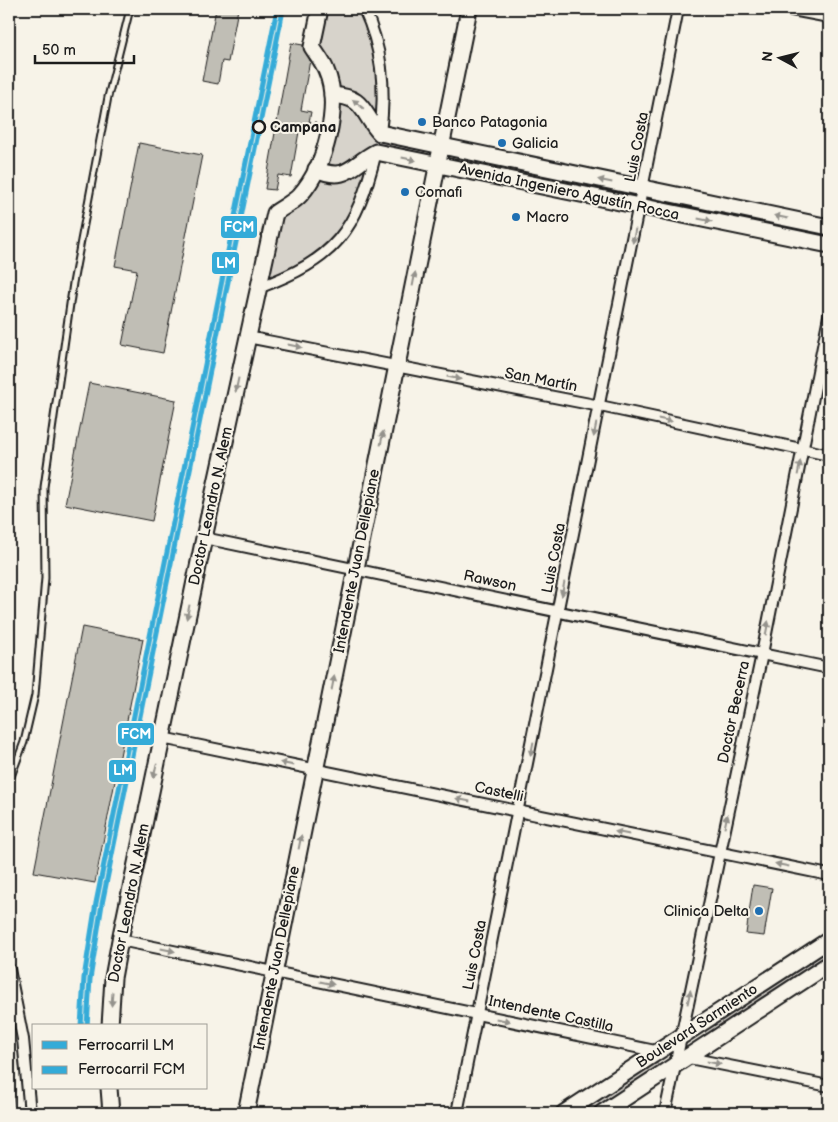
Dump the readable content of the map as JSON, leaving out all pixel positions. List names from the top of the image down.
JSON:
{
  "streets": {
    "street": [
      "Luis Costa",
      "Avenida Ingeniero Agustín Rocca",
      "San Martín",
      "Doctor Leandro N. Alem",
      "Intendente Juan Dellepiane",
      "Rawson",
      "Doctor Becerra",
      "Castelli",
      "Intendente Castilla",
      "Boulevard Sarmiento"
    ]
  },
  "crossings": [
    ["Luis Costa", "Avenida Ingeniero Agustín Rocca"],
    ["Luis Costa", "San Martín"],
    ["Luis Costa", "Rawson"],
    ["Luis Costa", "Castelli"],
    ["Luis Costa", "Intendente Castilla"],
    ["Avenida Ingeniero Agustín Rocca", "Intendente Juan Dellepiane"],
    ["San Martín", "Doctor Leandro N. Alem"],
    ["San Martín", "Intendente Juan Dellepiane"],
    ["San Martín", "Doctor Becerra"],
    ["Doctor Leandro N. Alem", "Rawson"],
    ["Doctor Leandro N. Alem", "Castelli"],
    ["Doctor Leandro N. Alem", "Intendente Castilla"],
    ["Intendente Juan Dellepiane", "Rawson"],
    ["Intendente Juan Dellepiane", "Castelli"],
    ["Intendente Juan Dellepiane", "Intendente Castilla"],
    ["Rawson", "Doctor Becerra"],
    ["Doctor Becerra", "Castelli"],
    ["Doctor Becerra", "Intendente Castilla"],
    ["Doctor Becerra", "Boulevard Sarmiento"],
    ["Intendente Castilla", "Boulevard Sarmiento"]
  ],
  "one_way": [
    "Luis Costa",
    "San Martín",
    "Doctor Leandro N. Alem",
    "Intendente Juan Dellepiane",
    "Doctor Becerra",
    "Castelli",
    "Intendente Castilla"
  ],
  "places": [
    "Banco Patagonia",
    "Campana",
    "Galicia",
    "Comafi",
    "Macro",
    "Clinica Delta"
  ],
  "lines": ["rail line LM", "rail line FCM"],
  "legend": ["Ferrocarril LM", "Ferrocarril FCM"],
  "scale_bar": "50 m",
  "north": "left"
}
